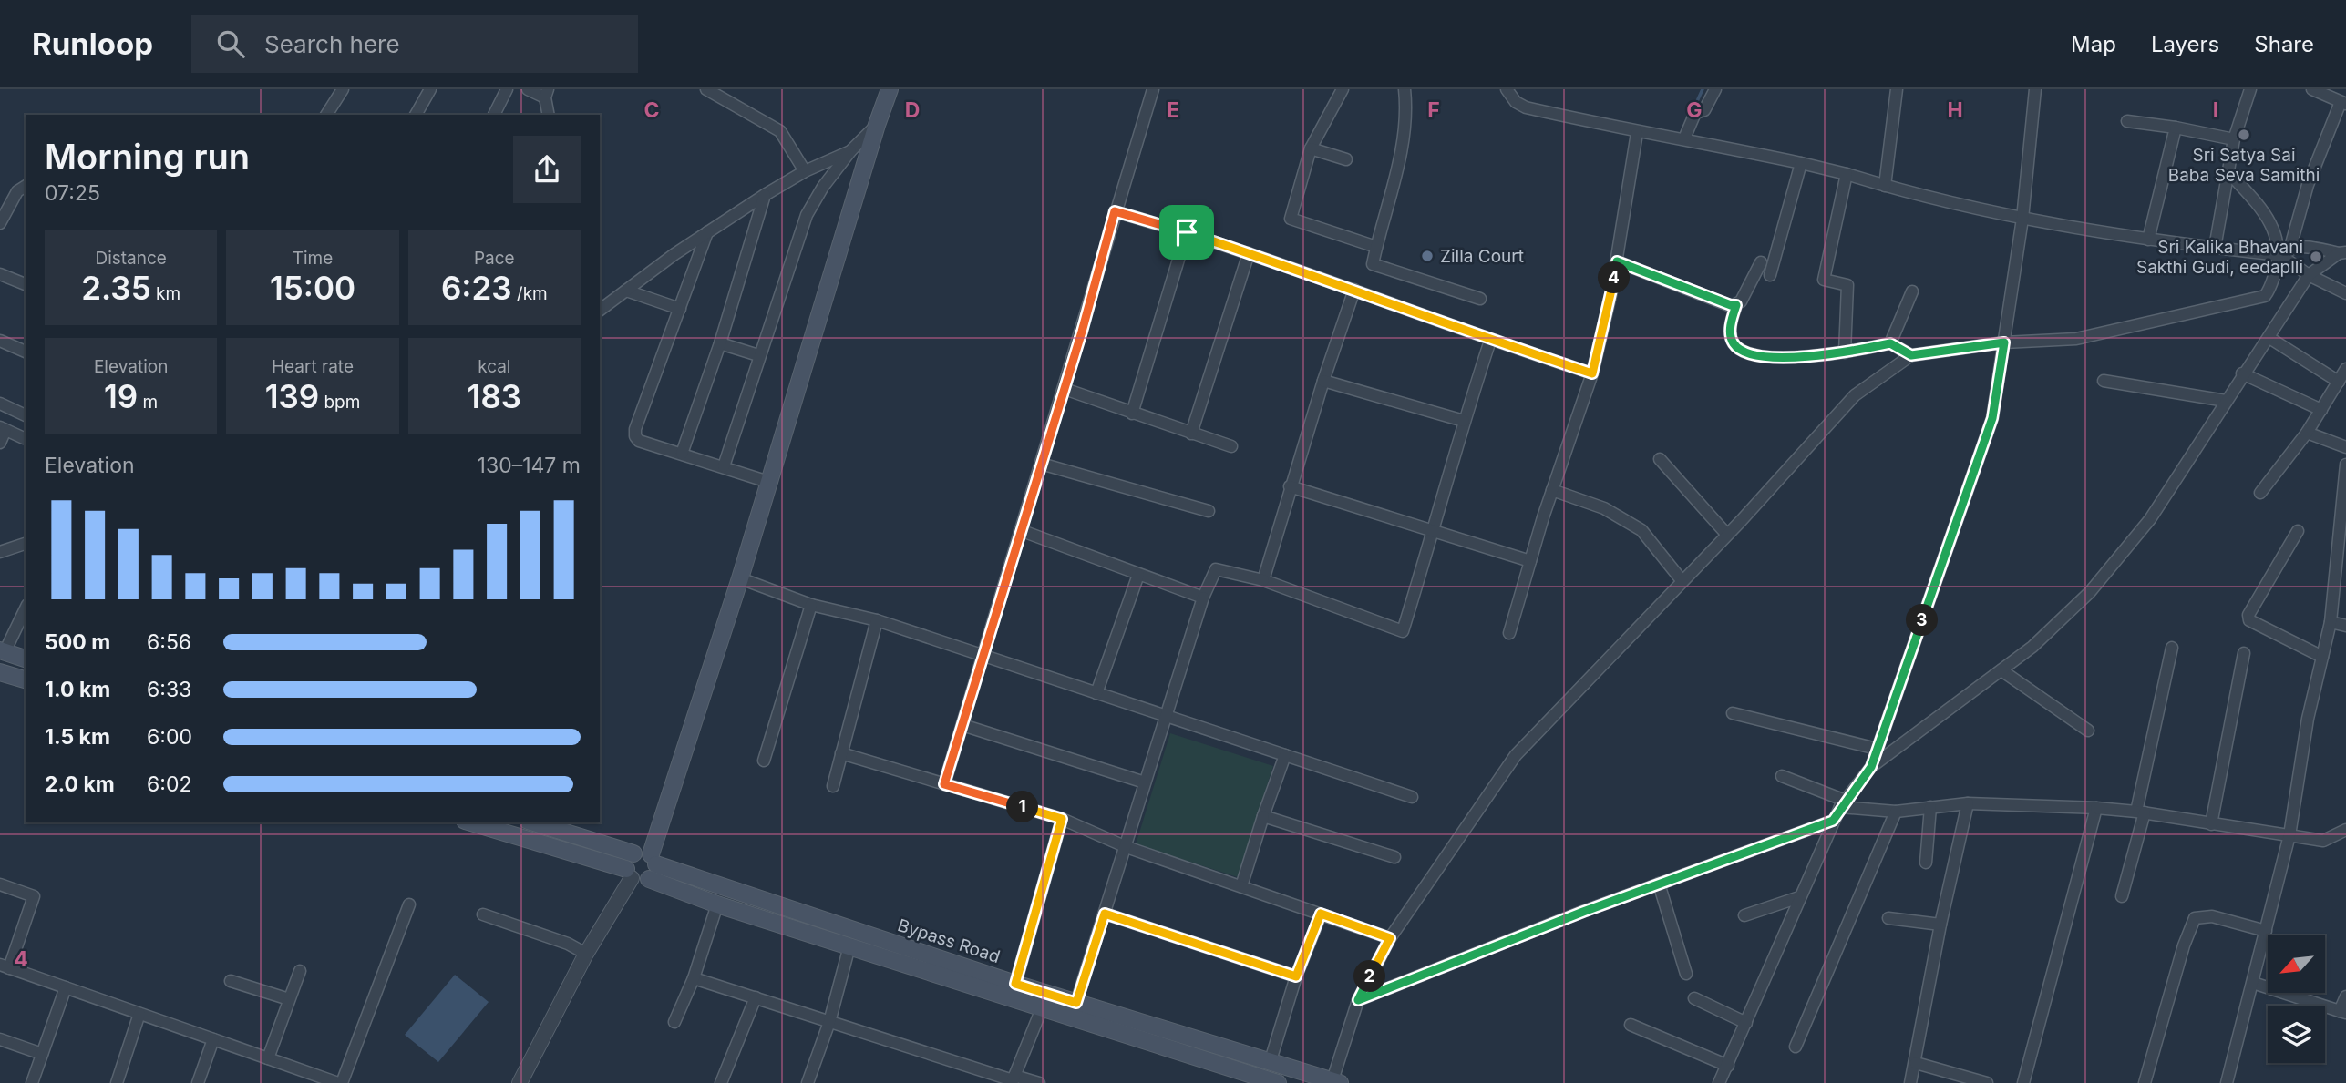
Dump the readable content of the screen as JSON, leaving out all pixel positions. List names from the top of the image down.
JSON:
{
  "streets": {
    "main road": ["Bypass Road"]
  },
  "places": ["Sri Satya Sai Baba Seva Samithi", "Zilla Court", "Sri Kalika Bhavani Sakthi Gudi, eedaplli"],
  "north": "bottom left",
  "page": {
    "header": "Runloop",
    "search": "Search here",
    "nav": ["Map", "Layers", "Share"],
    "heading": ["Morning run", "07:25"],
    "stats": [
      ["Distance", "2.35 km"],
      ["Time", "15:00"],
      ["Pace", "6:23 /km"],
      ["Elevation", "19 m"],
      ["Heart rate", "139 bpm"],
      ["kcal", "183"]
    ],
    "pins": [
      "4",
      "3",
      "1",
      "2"
    ],
    "chart": ["Elevation", "130–147 m"],
    "list": [
      {
        "name": "500 m",
        "note": "6:56"
      },
      {
        "name": "1.0 km",
        "note": "6:33"
      },
      {
        "name": "1.5 km",
        "note": "6:00"
      },
      {
        "name": "2.0 km",
        "note": "6:02"
      }
    ]
  },
  "grid": {
    "columns": [
      "C",
      "D",
      "E",
      "F",
      "G",
      "H",
      "I"
    ],
    "rows": ["4"]
  }
}
